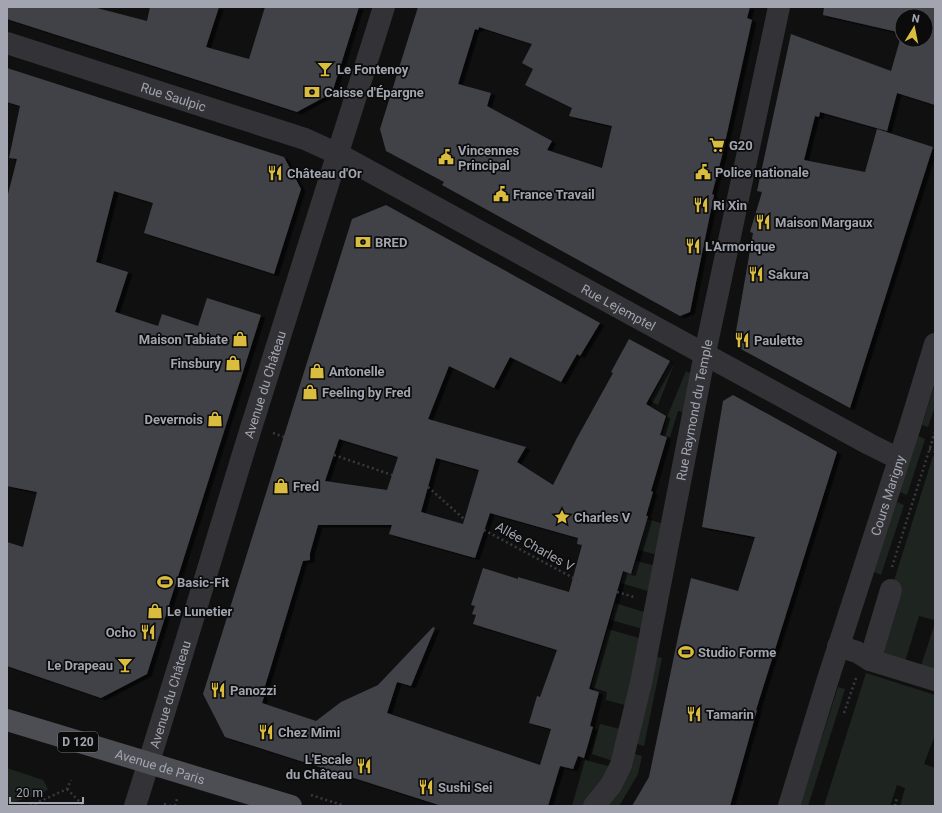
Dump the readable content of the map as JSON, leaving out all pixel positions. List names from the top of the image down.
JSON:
{
  "streets": {
    "main road": ["D 120", "Avenue de Paris"],
    "street": [
      "Rue Saulpic",
      "Rue Lejemptel",
      "Avenue du Château",
      "Rue Raymond du Temple",
      "Cours Marigny"
    ],
    "path": ["Allée Charles V"]
  },
  "crossings": [
    ["Rue Saulpic", "Rue Lejemptel"],
    ["Rue Saulpic", "Avenue du Château"],
    ["Rue Lejemptel", "Avenue du Château"],
    ["Rue Lejemptel", "Rue Raymond du Temple"],
    ["Rue Lejemptel", "Cours Marigny"],
    ["Avenue du Château", "Avenue de Paris"]
  ],
  "places": {
    "bar": ["Le Fontenoy", "Le Drapeau"],
    "bank": ["Caisse d'Épargne", "BRED"],
    "supermarket": ["G20"],
    "public building": ["Vincennes Principal", "Police nationale", "France Travail"],
    "restaurant": [
      "Château d'Or",
      "Ri Xin",
      "Maison Margaux",
      "L'Armorique",
      "Sakura",
      "Paulette",
      "Ocho",
      "Panozzi",
      "Tamarin",
      "Chez Mimi",
      "L'Escale du Château",
      "Sushi Sei"
    ],
    "shop": [
      "Maison Tabiate",
      "Finsbury",
      "Antonelle",
      "Feeling by Fred",
      "Devernois",
      "Fred",
      "Le Lunetier"
    ],
    "place": ["Charles V"],
    "sports": ["Basic-Fit", "Studio Forme"]
  },
  "scale_bar": "20 m",
  "north": "top"
}
